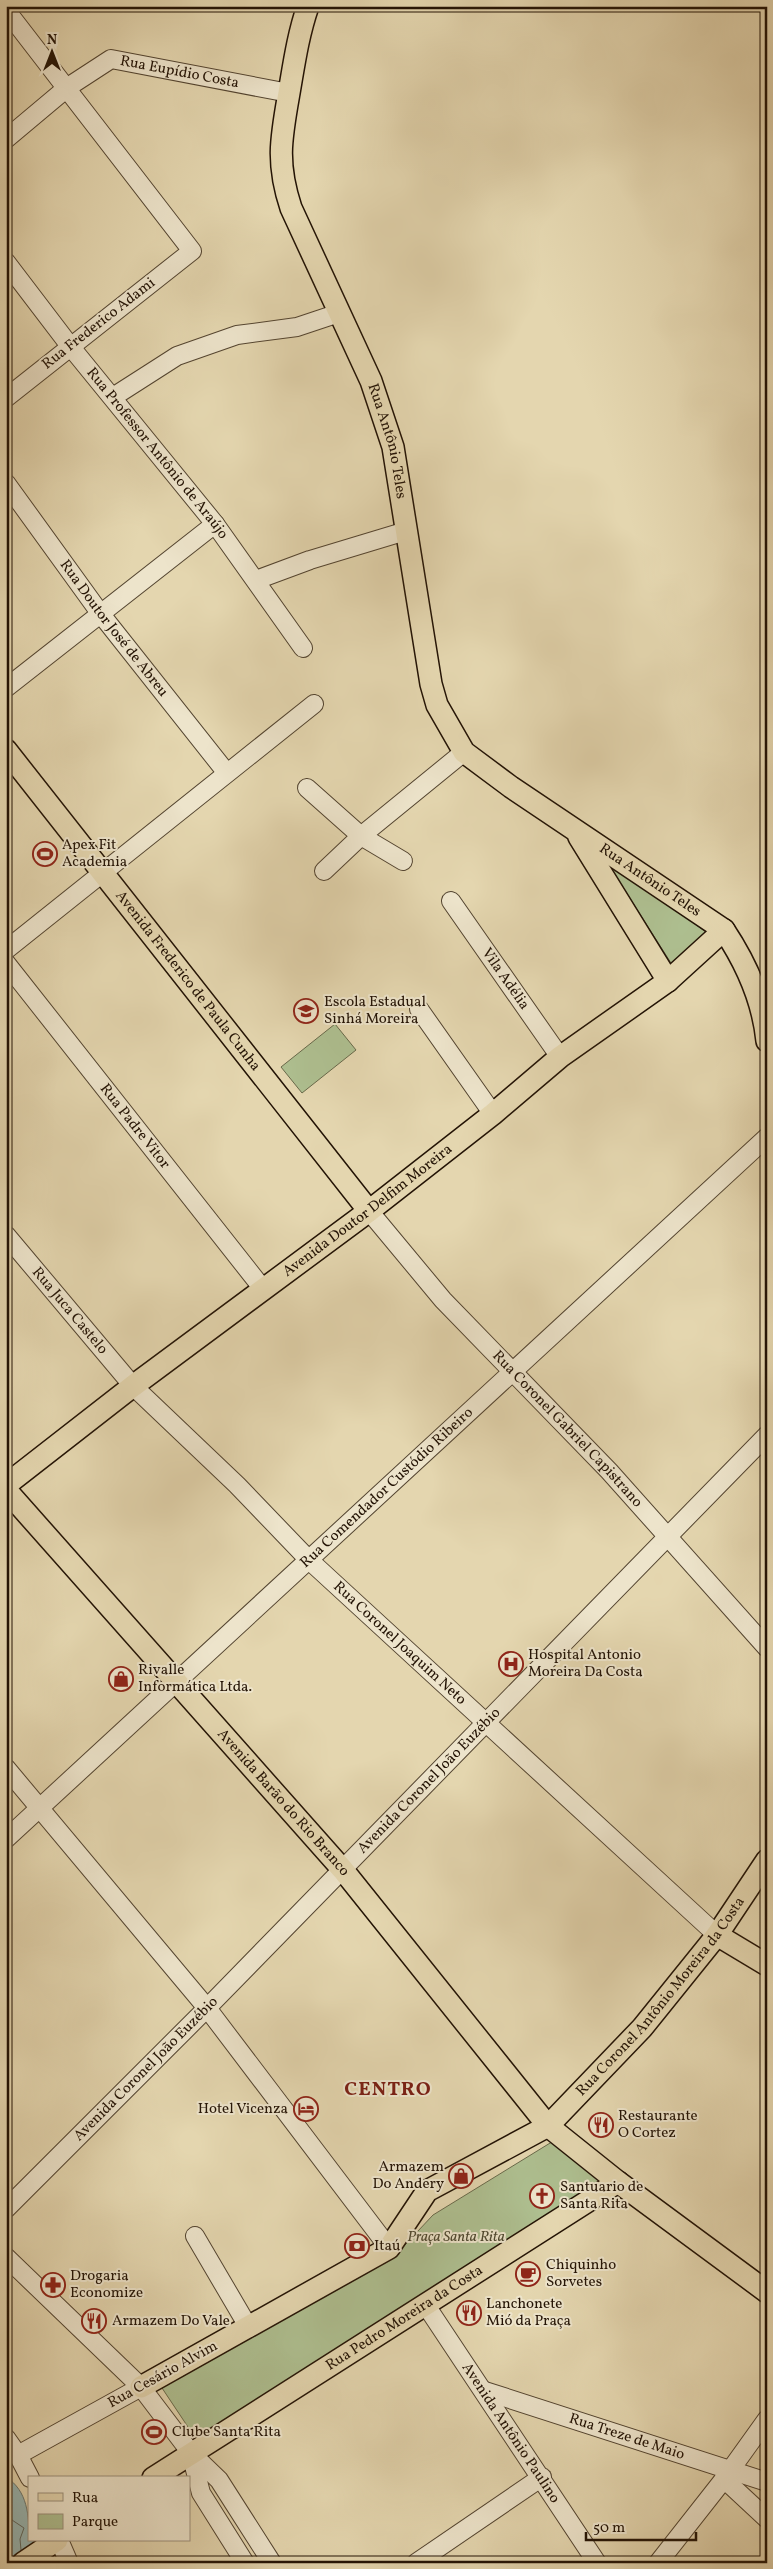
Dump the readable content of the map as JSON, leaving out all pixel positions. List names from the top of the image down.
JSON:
{
  "streets": {
    "main road": [
      "Rua Antônio Teles",
      "Avenida Frederico de Paula Cunha",
      "Avenida Doutor Delfim Moreira",
      "Avenida Barão do Rio Branco",
      "Rua Coronel Antônio Moreira da Costa",
      "Rua Pedro Moreira da Costa",
      "Rua Cesário Alvim"
    ],
    "street": [
      "Rua Eupídio Costa",
      "Rua Frederico Adami",
      "Rua Professor Antônio de Araújo",
      "Rua Doutor José de Abreu",
      "Vila Adélia",
      "Rua Padre Vitor",
      "Rua Juca Castelo",
      "Rua Coronel Gabriel Capistrano",
      "Rua Comendador Custódio Ribeiro",
      "Rua Coronel Joaquim Neto",
      "Avenida Coronel João Euzébio",
      "Avenida Antônio Paulino",
      "Rua Treze de Maio"
    ]
  },
  "crossings": [
    ["Rua Eupídio Costa", "Rua Frederico Adami"],
    ["Rua Eupídio Costa", "Rua Antônio Teles"],
    ["Rua Frederico Adami", "Rua Professor Antônio de Araújo"],
    ["Rua Antônio Teles", "Avenida Doutor Delfim Moreira"],
    ["Vila Adélia", "Avenida Doutor Delfim Moreira"],
    ["Avenida Frederico de Paula Cunha", "Avenida Doutor Delfim Moreira"],
    ["Avenida Frederico de Paula Cunha", "Rua Coronel Gabriel Capistrano"],
    ["Rua Padre Vitor", "Avenida Doutor Delfim Moreira"],
    ["Avenida Doutor Delfim Moreira", "Rua Juca Castelo"],
    ["Avenida Doutor Delfim Moreira", "Rua Coronel Gabriel Capistrano"],
    ["Avenida Doutor Delfim Moreira", "Rua Coronel Joaquim Neto"],
    ["Rua Juca Castelo", "Rua Coronel Joaquim Neto"],
    ["Rua Coronel Gabriel Capistrano", "Rua Comendador Custódio Ribeiro"],
    ["Rua Coronel Gabriel Capistrano", "Avenida Coronel João Euzébio"],
    ["Rua Comendador Custódio Ribeiro", "Rua Coronel Joaquim Neto"],
    ["Rua Comendador Custódio Ribeiro", "Avenida Barão do Rio Branco"],
    ["Rua Coronel Joaquim Neto", "Avenida Coronel João Euzébio"],
    ["Rua Coronel Joaquim Neto", "Rua Coronel Antônio Moreira da Costa"],
    ["Avenida Coronel João Euzébio", "Avenida Barão do Rio Branco"],
    ["Avenida Barão do Rio Branco", "Rua Coronel Antônio Moreira da Costa"],
    ["Avenida Barão do Rio Branco", "Rua Cesário Alvim"],
    ["Rua Coronel Antônio Moreira da Costa", "Rua Cesário Alvim"],
    ["Rua Pedro Moreira da Costa", "Avenida Antônio Paulino"],
    ["Avenida Antônio Paulino", "Rua Treze de Maio"]
  ],
  "districts": ["CENTRO"],
  "parks": ["Praça Santa Rita"],
  "places": {
    "sports": ["Apex Fit Academia", "Clube Santa Rita"],
    "school or university": ["Escola Estadual Sinhá Moreira"],
    "hospital": ["Hospital Antonio Moreira Da Costa"],
    "shop": ["Rivalle Informática Ltda.", "Armazem Do Andery"],
    "hotel": ["Hotel Vicenza"],
    "restaurant": ["Restaurante O Cortez", "Lanchonete Mió da Praça", "Armazem Do Vale"],
    "church": ["Santuario de Santa Rita"],
    "bank": ["Itaú"],
    "cafe": ["Chiquinho Sorvetes"],
    "pharmacy": ["Drogaria Economize"]
  },
  "legend": ["Rua", "Parque"],
  "scale_bar": "50 m",
  "north": "top"
}
